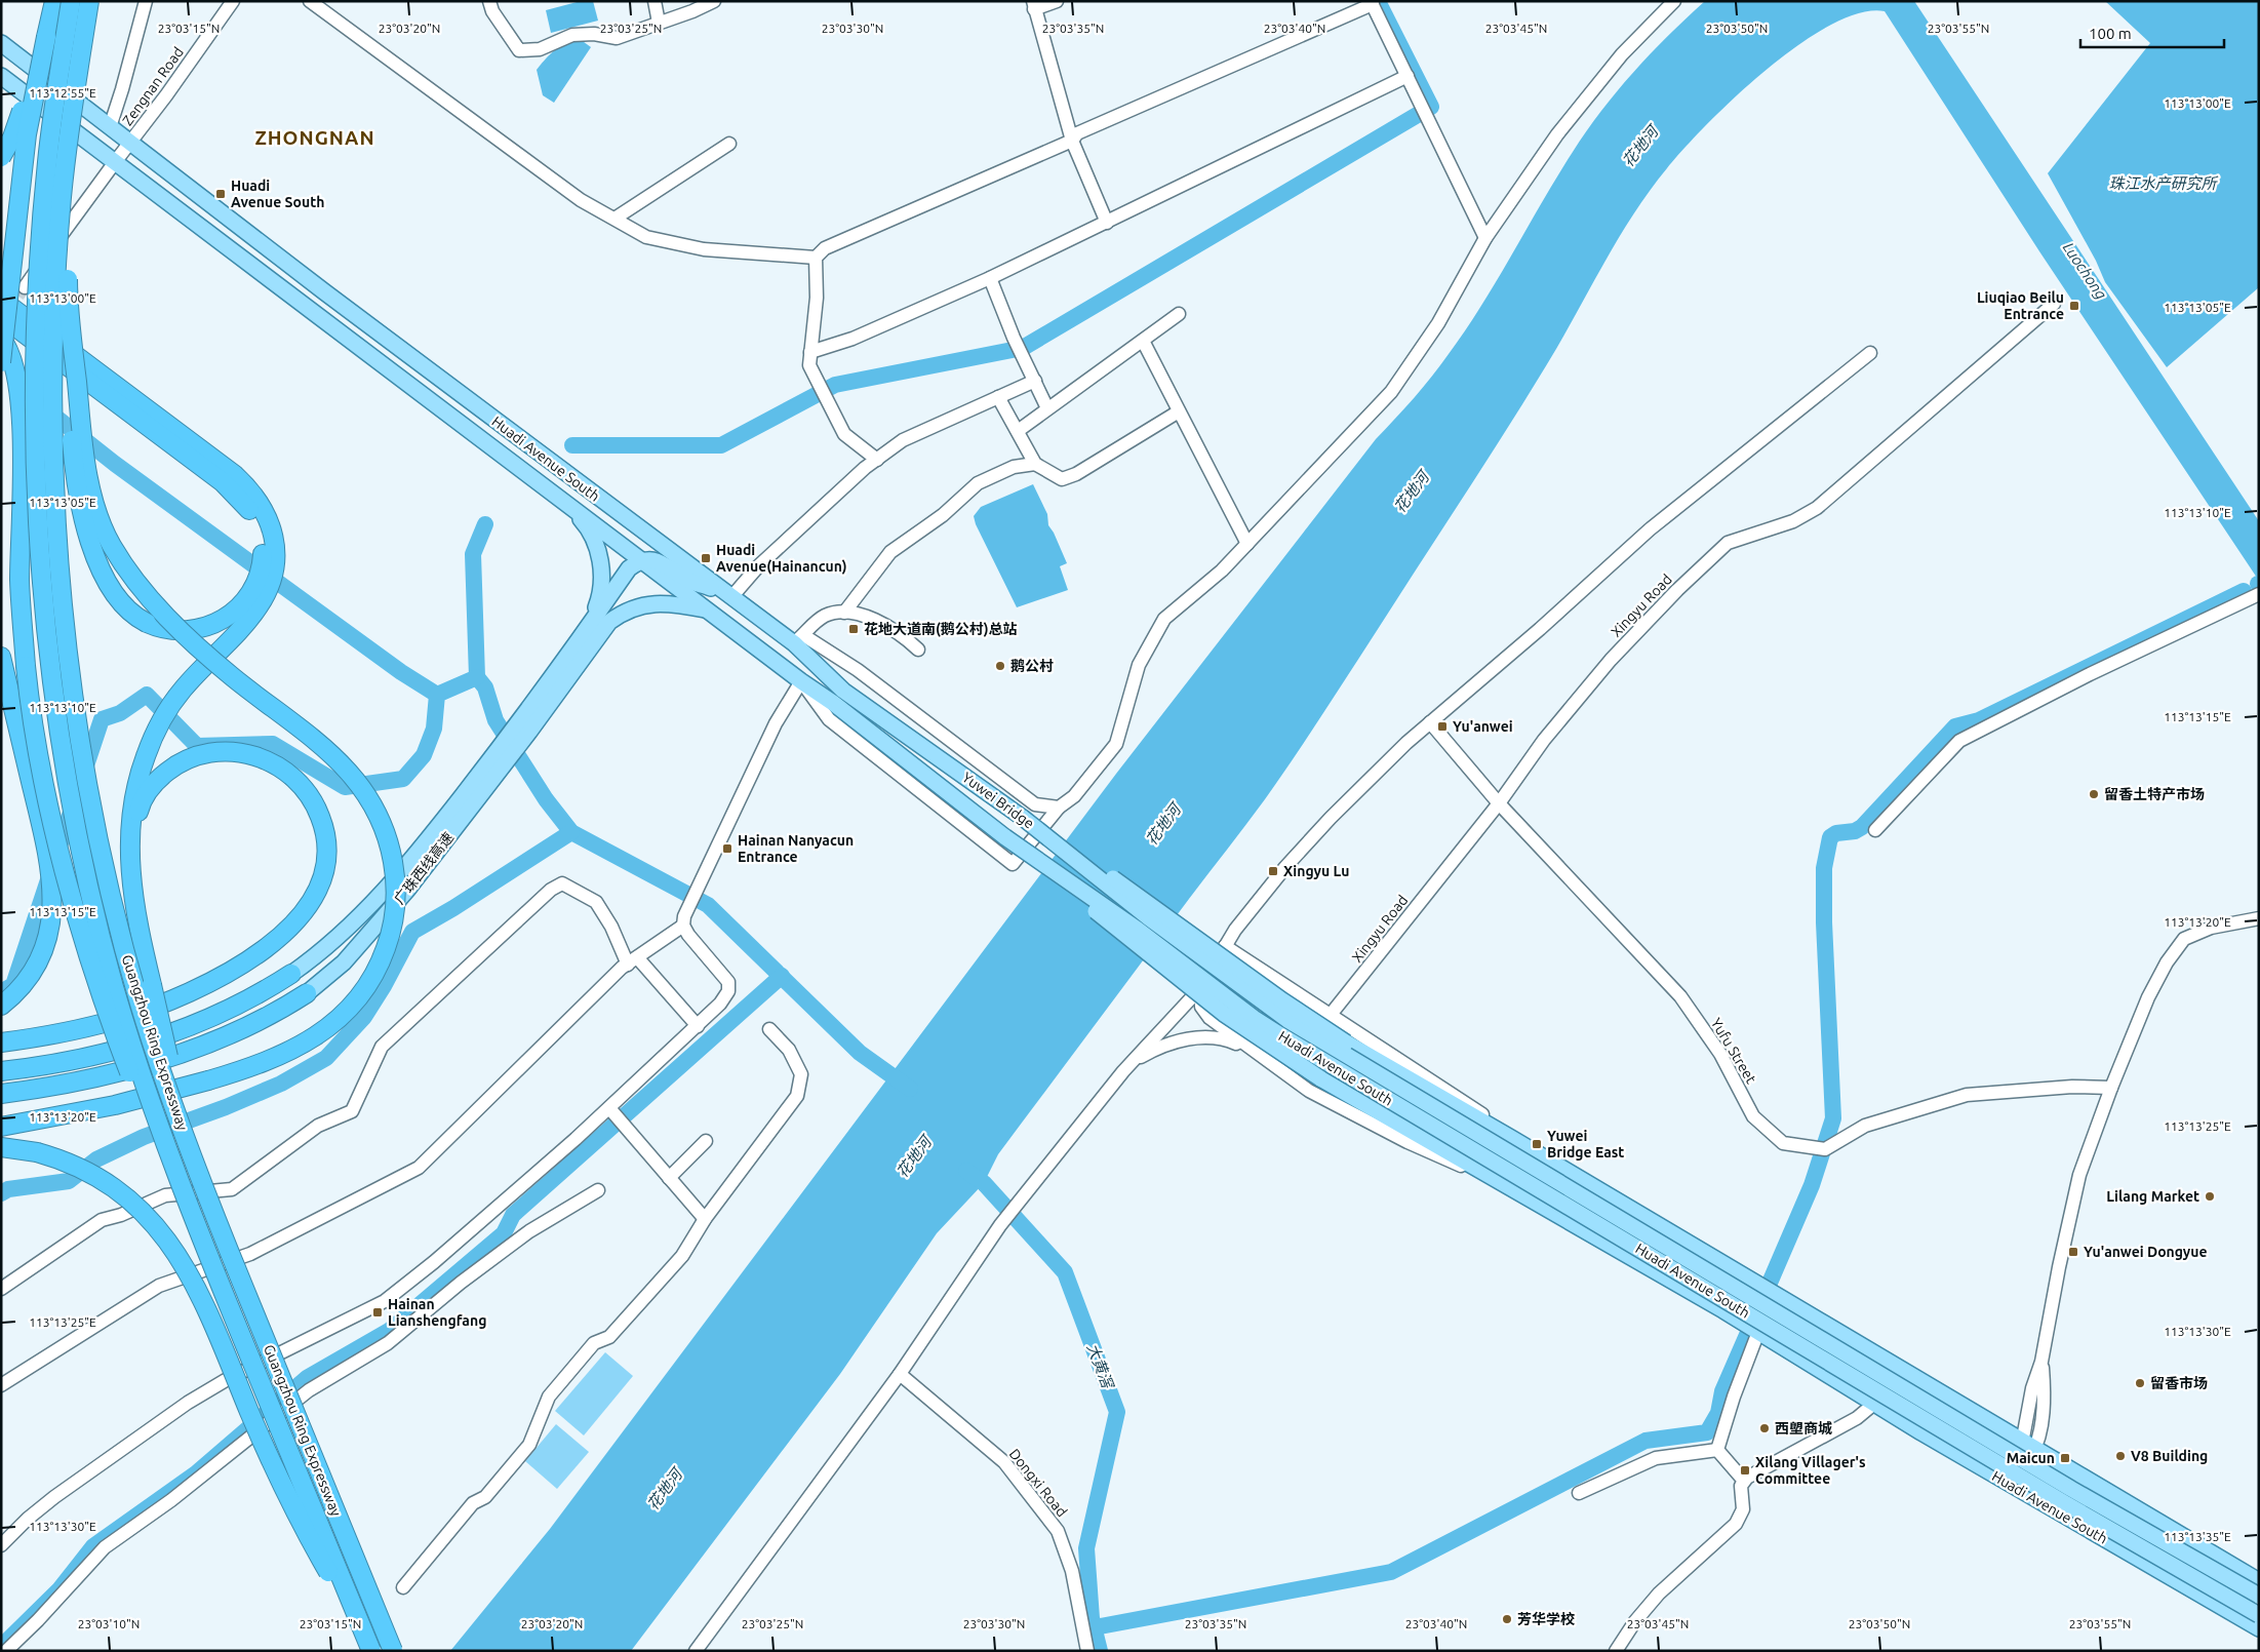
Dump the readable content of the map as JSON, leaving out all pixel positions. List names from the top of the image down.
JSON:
{
  "streets": {
    "highway": ["Guangzhou Ring Expressway"],
    "main road": ["Huadi Avenue South", "Yuwei Bridge", "广珠西线高速"],
    "street": [
      "Zengnan Road",
      "Xingyu Road",
      "Yufu Street",
      "Dongxi Road"
    ]
  },
  "crossings": [
    ["Zengnan Road", "Huadi Avenue South"],
    ["Huadi Avenue South", "Yuwei Bridge"],
    ["Xingyu Road", "Yufu Street"]
  ],
  "districts": ["ZHONGNAN"],
  "water": [
    "花地河",
    "珠江水产研究所",
    "Luochong",
    "大黄滘"
  ],
  "places": {
    "transit": [
      "Huadi Avenue South",
      "Liuqiao Beilu Entrance",
      "Huadi Avenue(Hainancun)",
      "花地大道南(鹅公村)总站",
      "Yu'anwei",
      "Hainan Nanyacun Entrance",
      "Xingyu Lu",
      "Yuwei Bridge East",
      "Yu'anwei Dongyue",
      "Hainan Lianshengfang",
      "Maicun",
      "Xilang Villager's Committee"
    ],
    "other": [
      "鹅公村",
      "留香土特产市场",
      "Lilang Market",
      "留香市场",
      "西塱商城",
      "V8 Building",
      "芳华学校"
    ]
  },
  "scale_bar": "100 m",
  "coordinates": [
    "23°03'15\"N",
    "23°03'20\"N",
    "23°03'25\"N",
    "23°03'30\"N",
    "23°03'35\"N",
    "23°03'40\"N",
    "23°03'45\"N",
    "23°03'50\"N",
    "23°03'55\"N",
    "113°12'55\"E",
    "113°13'00\"E",
    "113°13'05\"E",
    "113°13'10\"E",
    "113°13'15\"E",
    "113°13'20\"E",
    "113°13'25\"E",
    "113°13'30\"E",
    "113°13'35\"E",
    "23°03'10\"N"
  ]
}
